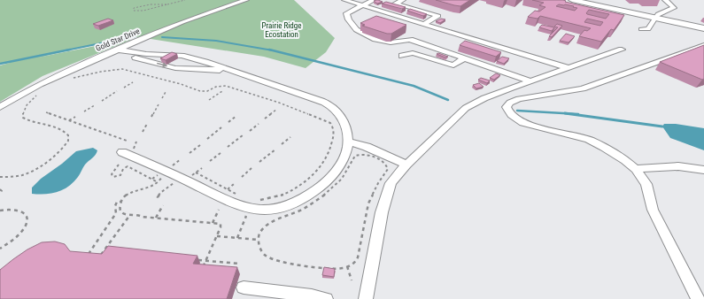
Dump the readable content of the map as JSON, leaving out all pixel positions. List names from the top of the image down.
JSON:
{
  "streets": {
    "street": ["Gold Star Drive"]
  },
  "parks": ["Prairie Ridge Ecostation"]
}
